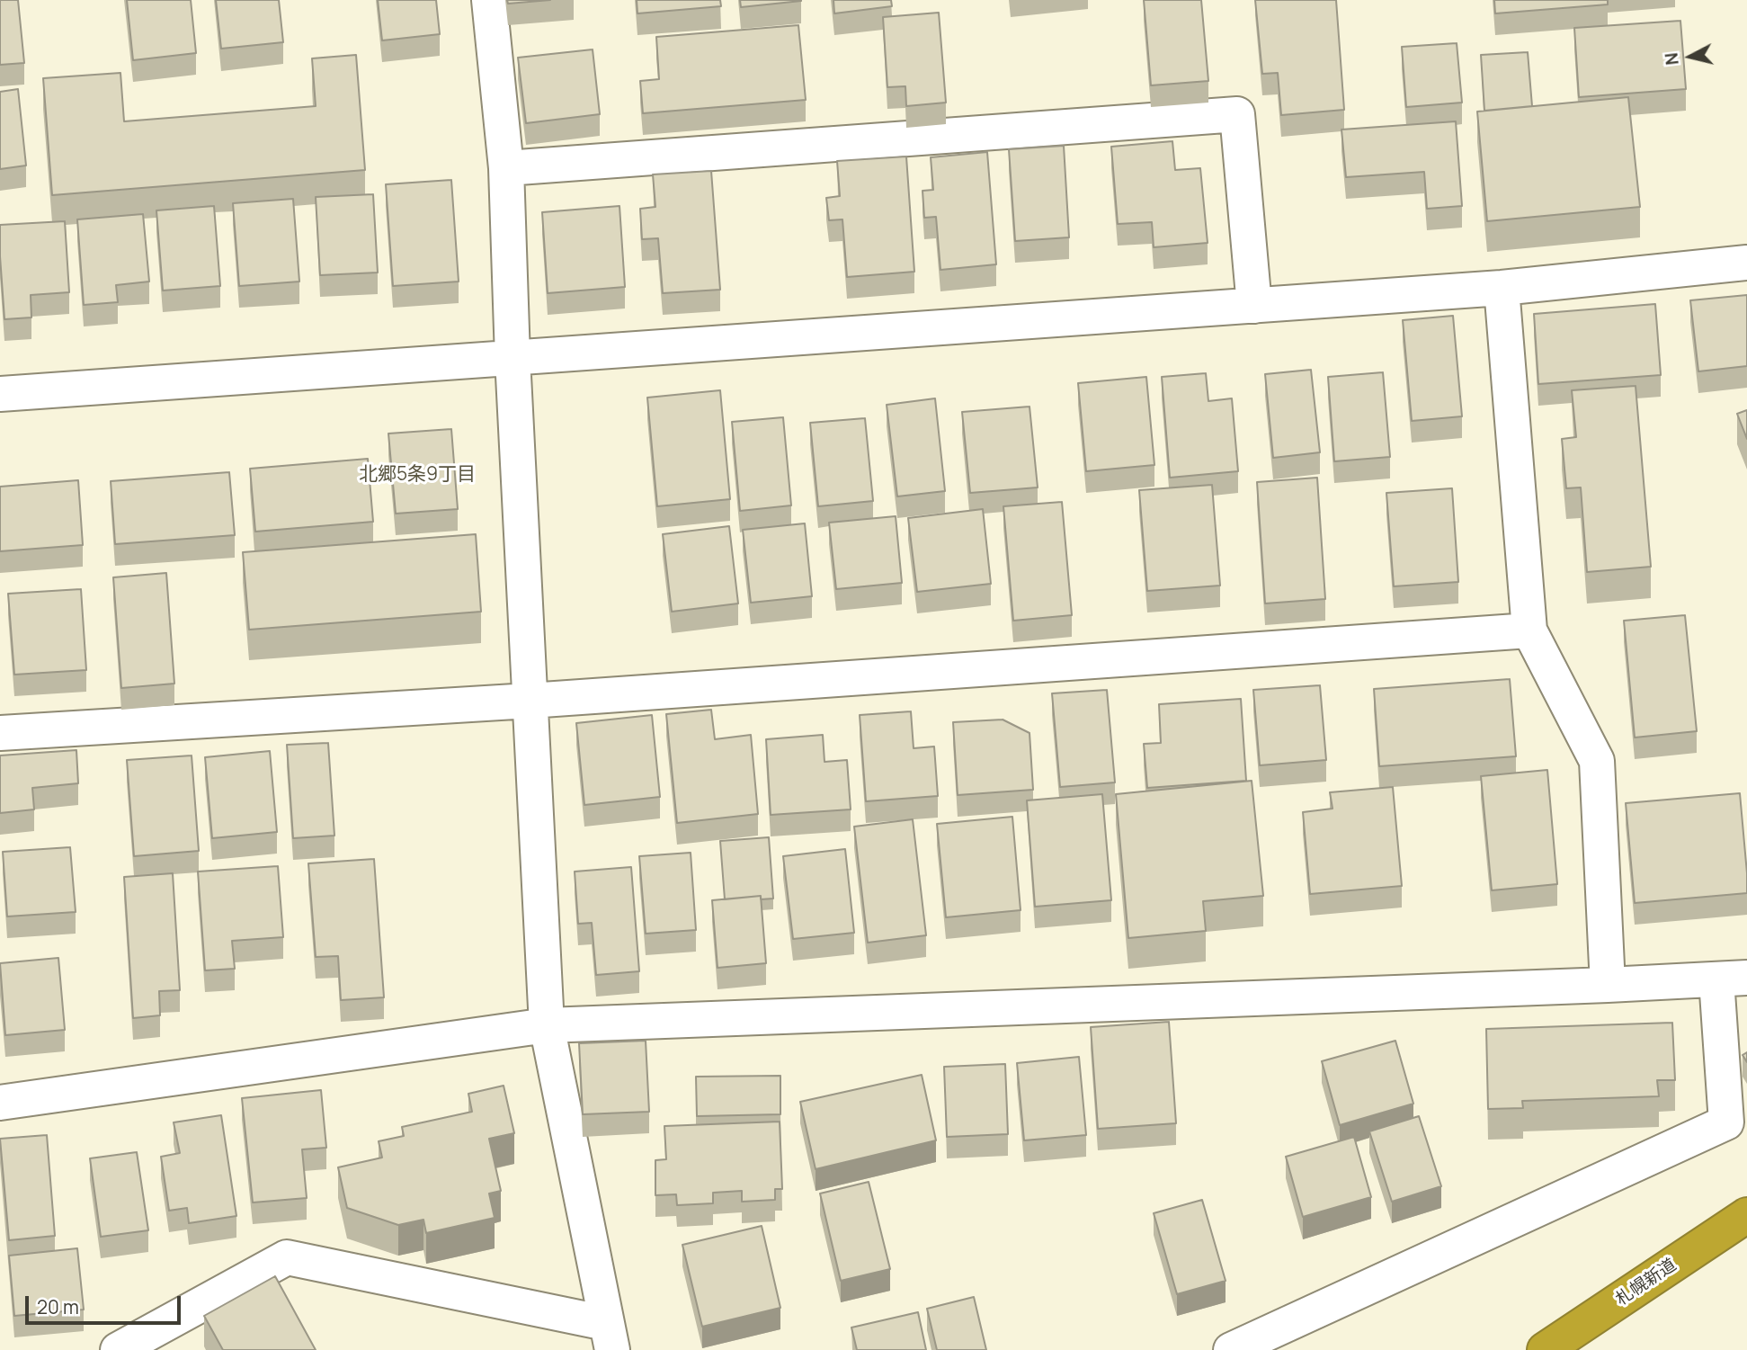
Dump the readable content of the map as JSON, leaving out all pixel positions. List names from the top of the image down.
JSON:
{
  "streets": {
    "highway": ["札幌新道"]
  },
  "districts": ["北郷5条9丁目"],
  "scale_bar": "20 m",
  "north": "left"
}
